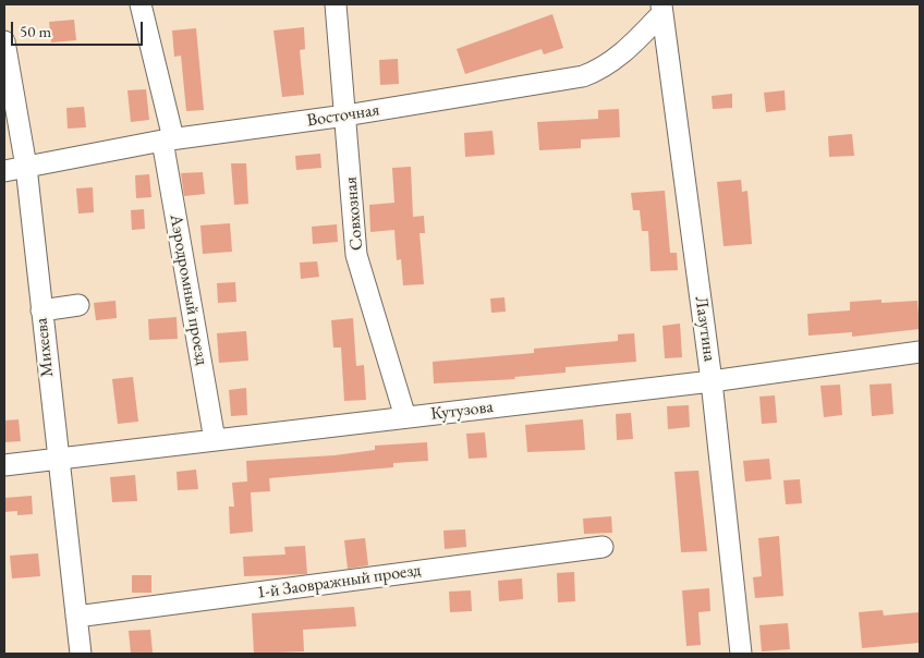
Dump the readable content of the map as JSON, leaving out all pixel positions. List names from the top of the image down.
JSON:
{
  "streets": {
    "street": [
      "Восточная",
      "Совхозная",
      "Аэродромный проезд",
      "Лазутина",
      "Михеева",
      "Кутузова",
      "1-й Заовражный проезд"
    ]
  },
  "crossings": [
    ["Восточная", "Совхозная"],
    ["Восточная", "Аэродромный проезд"],
    ["Восточная", "Лазутина"],
    ["Восточная", "Михеева"],
    ["Совхозная", "Кутузова"],
    ["Аэродромный проезд", "Кутузова"],
    ["Лазутина", "Кутузова"],
    ["Михеева", "Кутузова"],
    ["Михеева", "1-й Заовражный проезд"]
  ],
  "scale_bar": "50 m"
}
